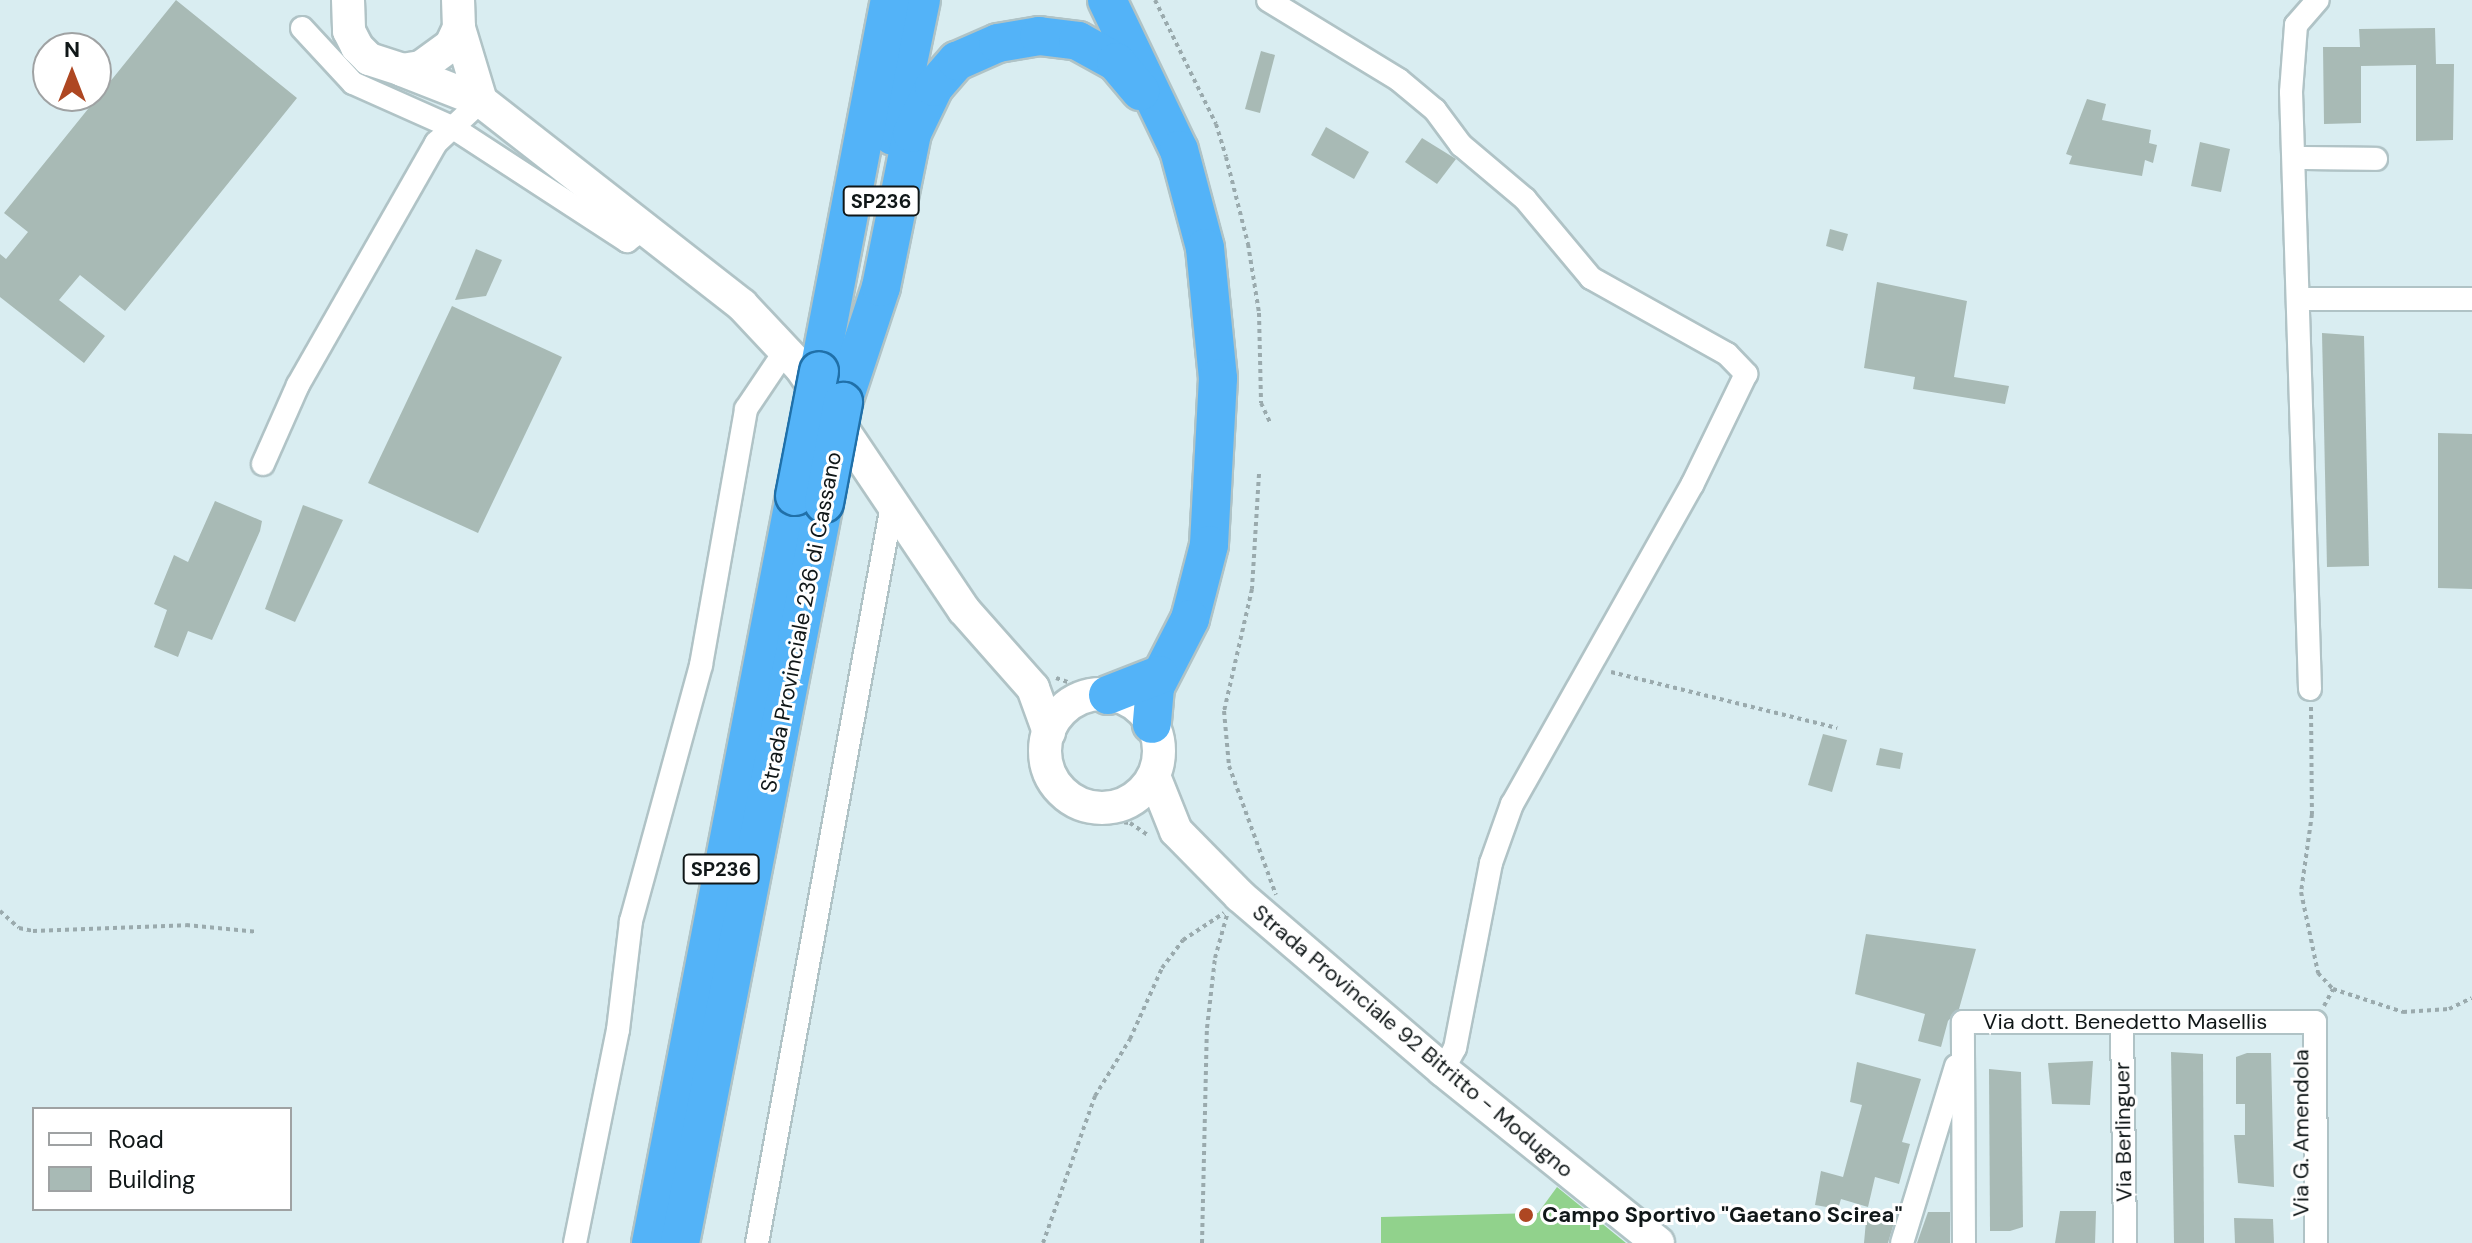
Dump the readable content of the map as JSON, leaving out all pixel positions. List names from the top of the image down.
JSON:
{
  "streets": {
    "highway": ["SP236", "Strada Provinciale 236 di Cassano"],
    "main road": ["Strada Provinciale 92 Bitritto - Modugno"],
    "street": ["Via dott. Benedetto Masellis", "Via Berlinguer", "Via G. Amendola"]
  },
  "crossings": [
    ["Via dott. Benedetto Masellis", "Via Berlinguer"],
    ["Via dott. Benedetto Masellis", "Via G. Amendola"]
  ],
  "places": ["Campo Sportivo \"Gaetano Scirea\""],
  "legend": ["Road", "Building"],
  "north": "top"
}
